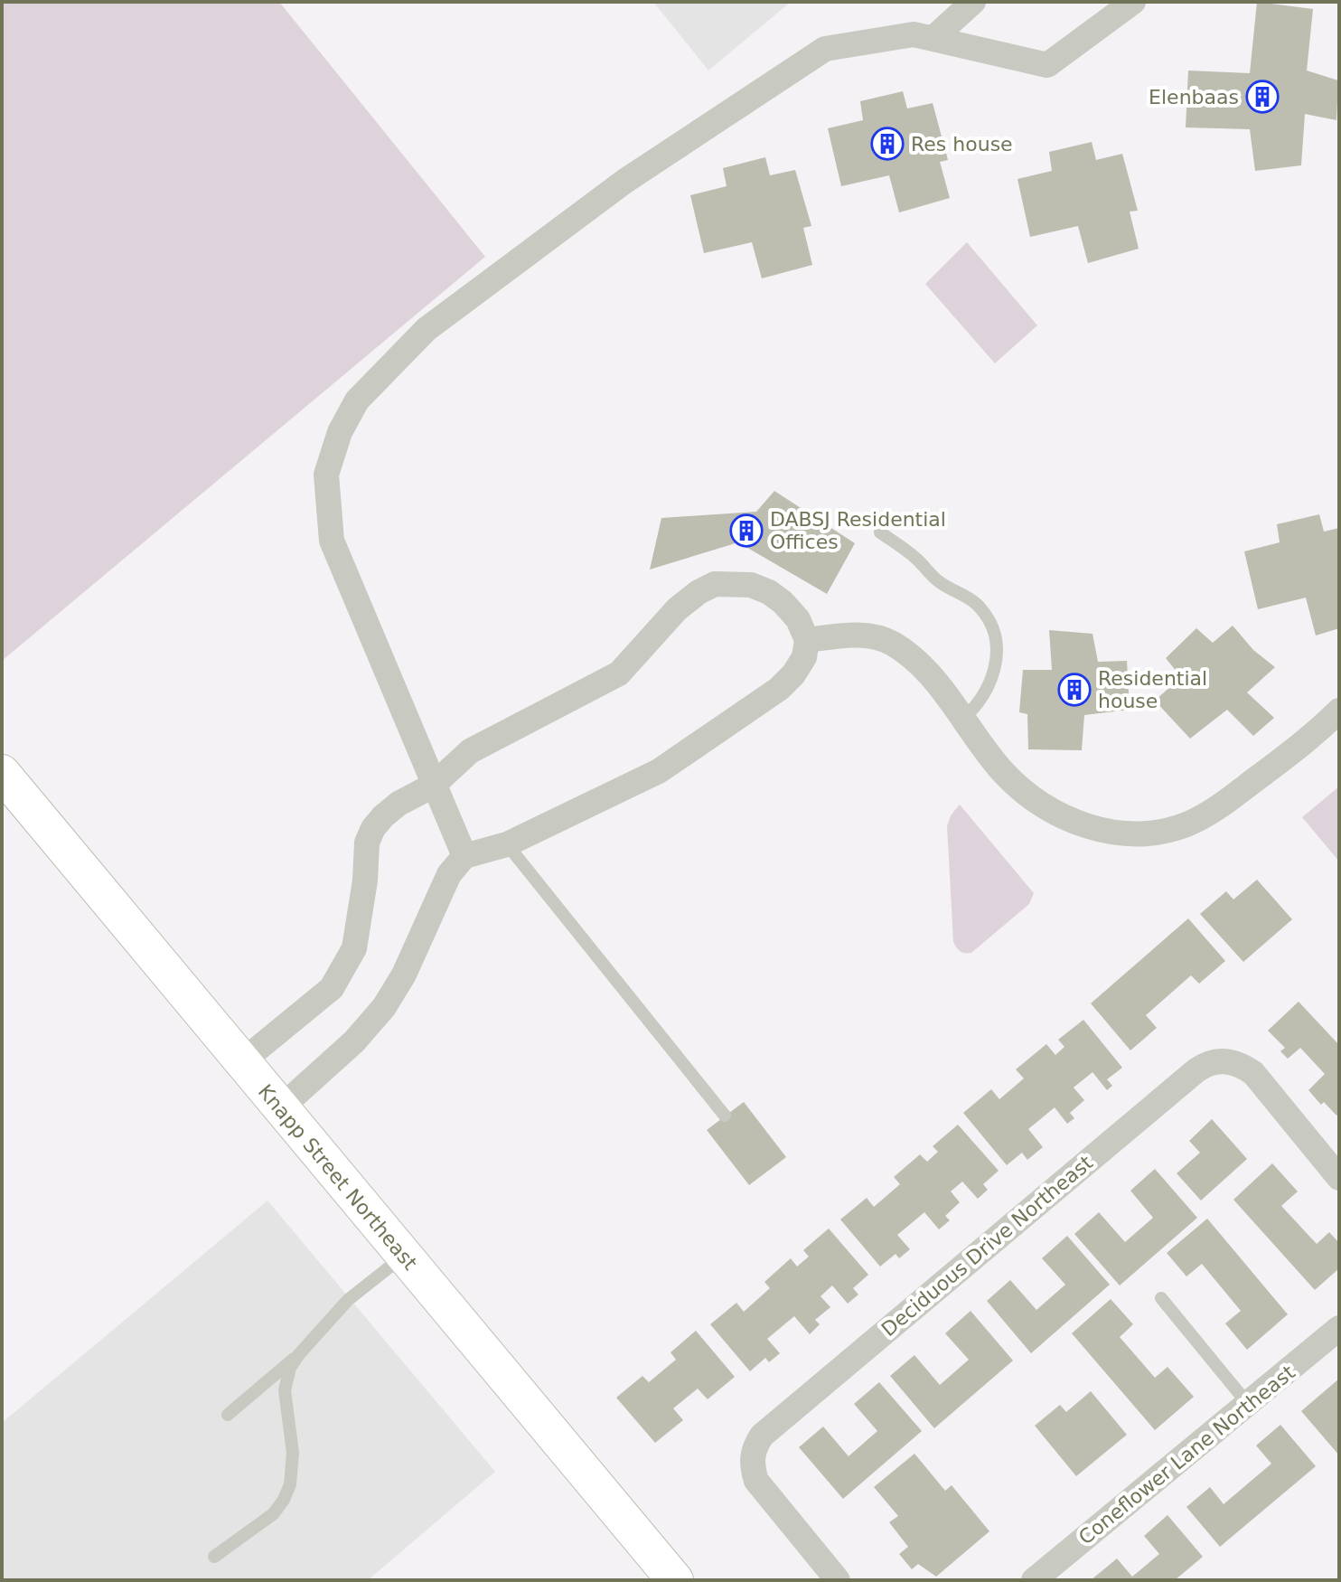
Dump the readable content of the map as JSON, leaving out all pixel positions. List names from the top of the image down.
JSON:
{
  "streets": {
    "main road": ["Knapp Street Northeast"],
    "street": ["Deciduous Drive Northeast", "Coneflower Lane Northeast"]
  },
  "places": {
    "building": [
      "Elenbaas",
      "Res house",
      "DABSJ Residential Offices",
      "Residential house"
    ]
  }
}
